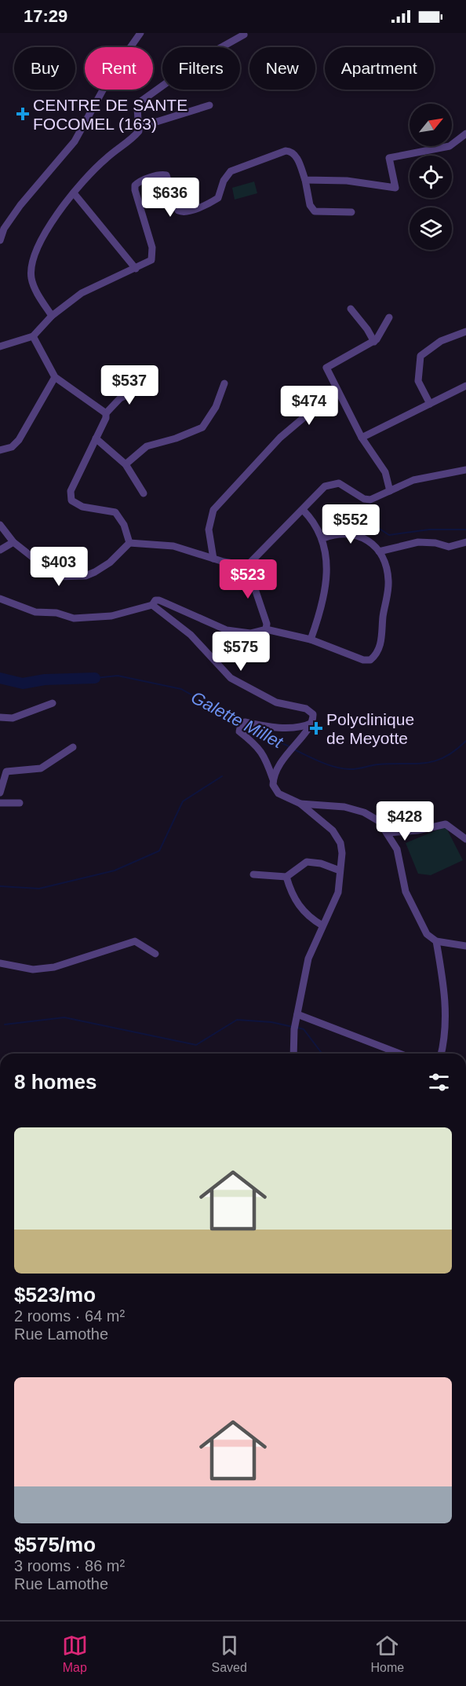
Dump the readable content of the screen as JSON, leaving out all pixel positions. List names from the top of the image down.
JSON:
{
  "water": ["Galette Millet"],
  "places": {
    "health": ["CENTRE DE SANTE FOCOMEL (163)", "Polyclinique de Meyotte"]
  },
  "north": "top right",
  "page": {
    "status": "17:29",
    "chip": [
      "Buy",
      "Rent",
      "Filters",
      "New",
      "Apartment"
    ],
    "price": [
      "$636",
      "$537",
      "$474",
      "$552",
      "$403",
      "$523",
      "$575",
      "$428"
    ],
    "heading": "8 homes",
    "list": [
      {
        "name": "$523/mo",
        "note": "2 rooms · 64 m² · Rue Lamothe"
      },
      {
        "name": "$575/mo",
        "note": "3 rooms · 86 m² · Rue Lamothe"
      }
    ],
    "tabs": ["Map", "Saved", "Home"]
  }
}
